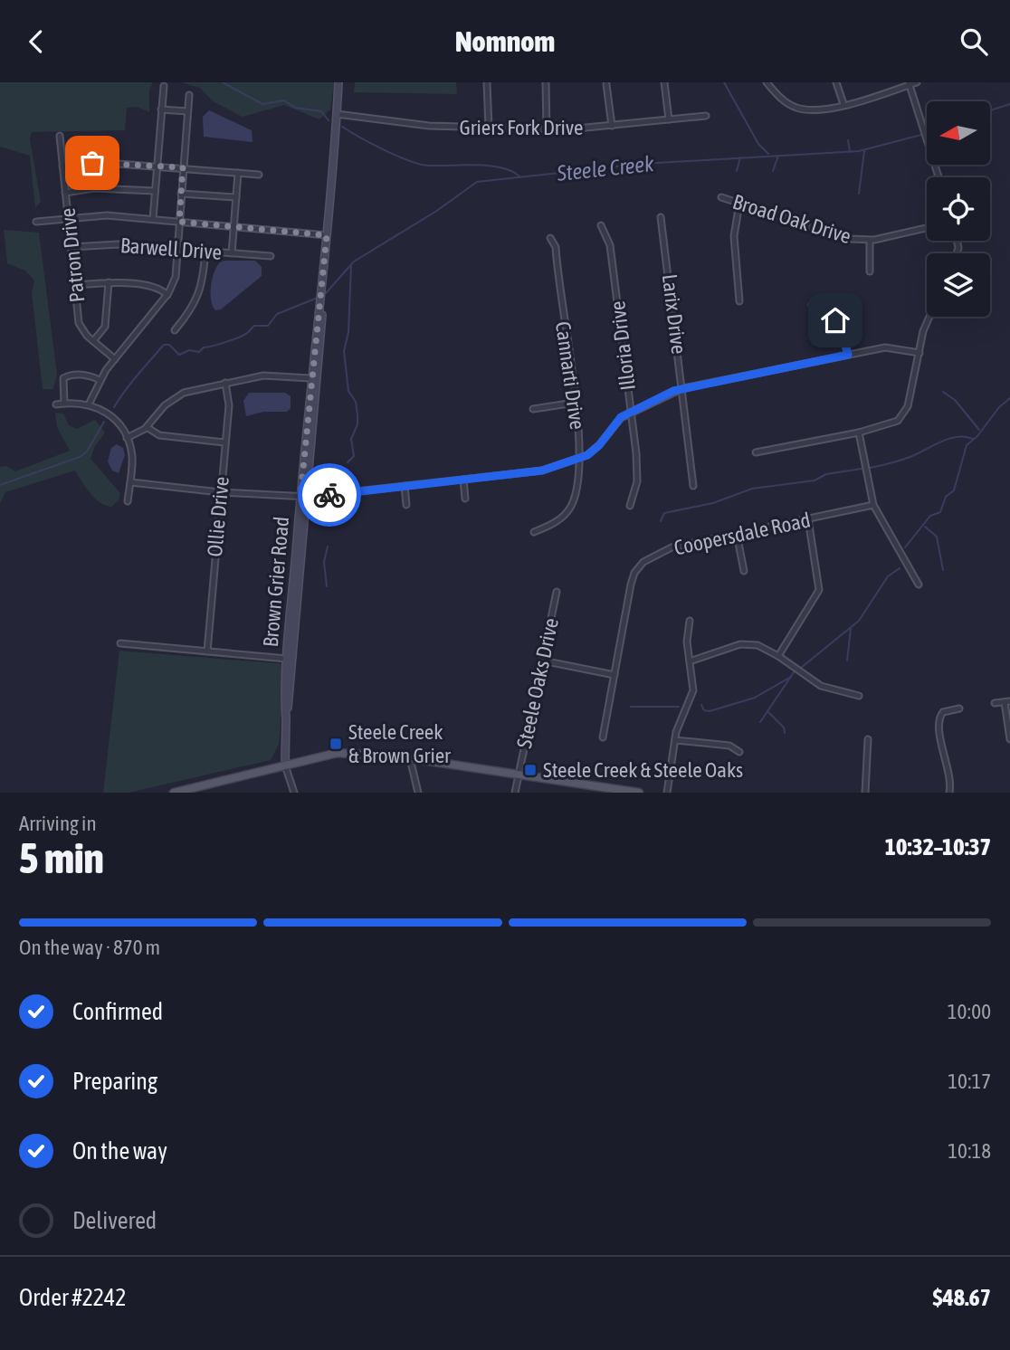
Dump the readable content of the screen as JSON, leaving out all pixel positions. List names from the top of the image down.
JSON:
{
  "streets": {
    "main road": ["Brown Grier Road"],
    "street": [
      "Griers Fork Drive",
      "Broad Oak Drive",
      "Barwell Drive",
      "Patron Drive",
      "Larix Drive",
      "Illoria Drive",
      "Cannarti Drive",
      "Ollie Drive",
      "Coopersdale Road",
      "Steele Oaks Drive"
    ]
  },
  "crossings": [
    ["Griers Fork Drive", "Brown Grier Road"],
    ["Barwell Drive", "Patron Drive"]
  ],
  "water": ["Steele Creek"],
  "places": {
    "transit": ["Steele Creek & Brown Grier", "Steele Creek & Steele Oaks"]
  },
  "north": "left",
  "page": {
    "header": "Nomnom",
    "heading": ["5 min", "Arriving in", "10:32–10:37"],
    "panel": ["Order #2242", "$48.67"],
    "bar": "On the way · 870 m",
    "list": [
      ["Confirmed", "10:00"],
      ["Preparing", "10:17"],
      ["On the way", "10:18"],
      "Delivered"
    ]
  }
}
